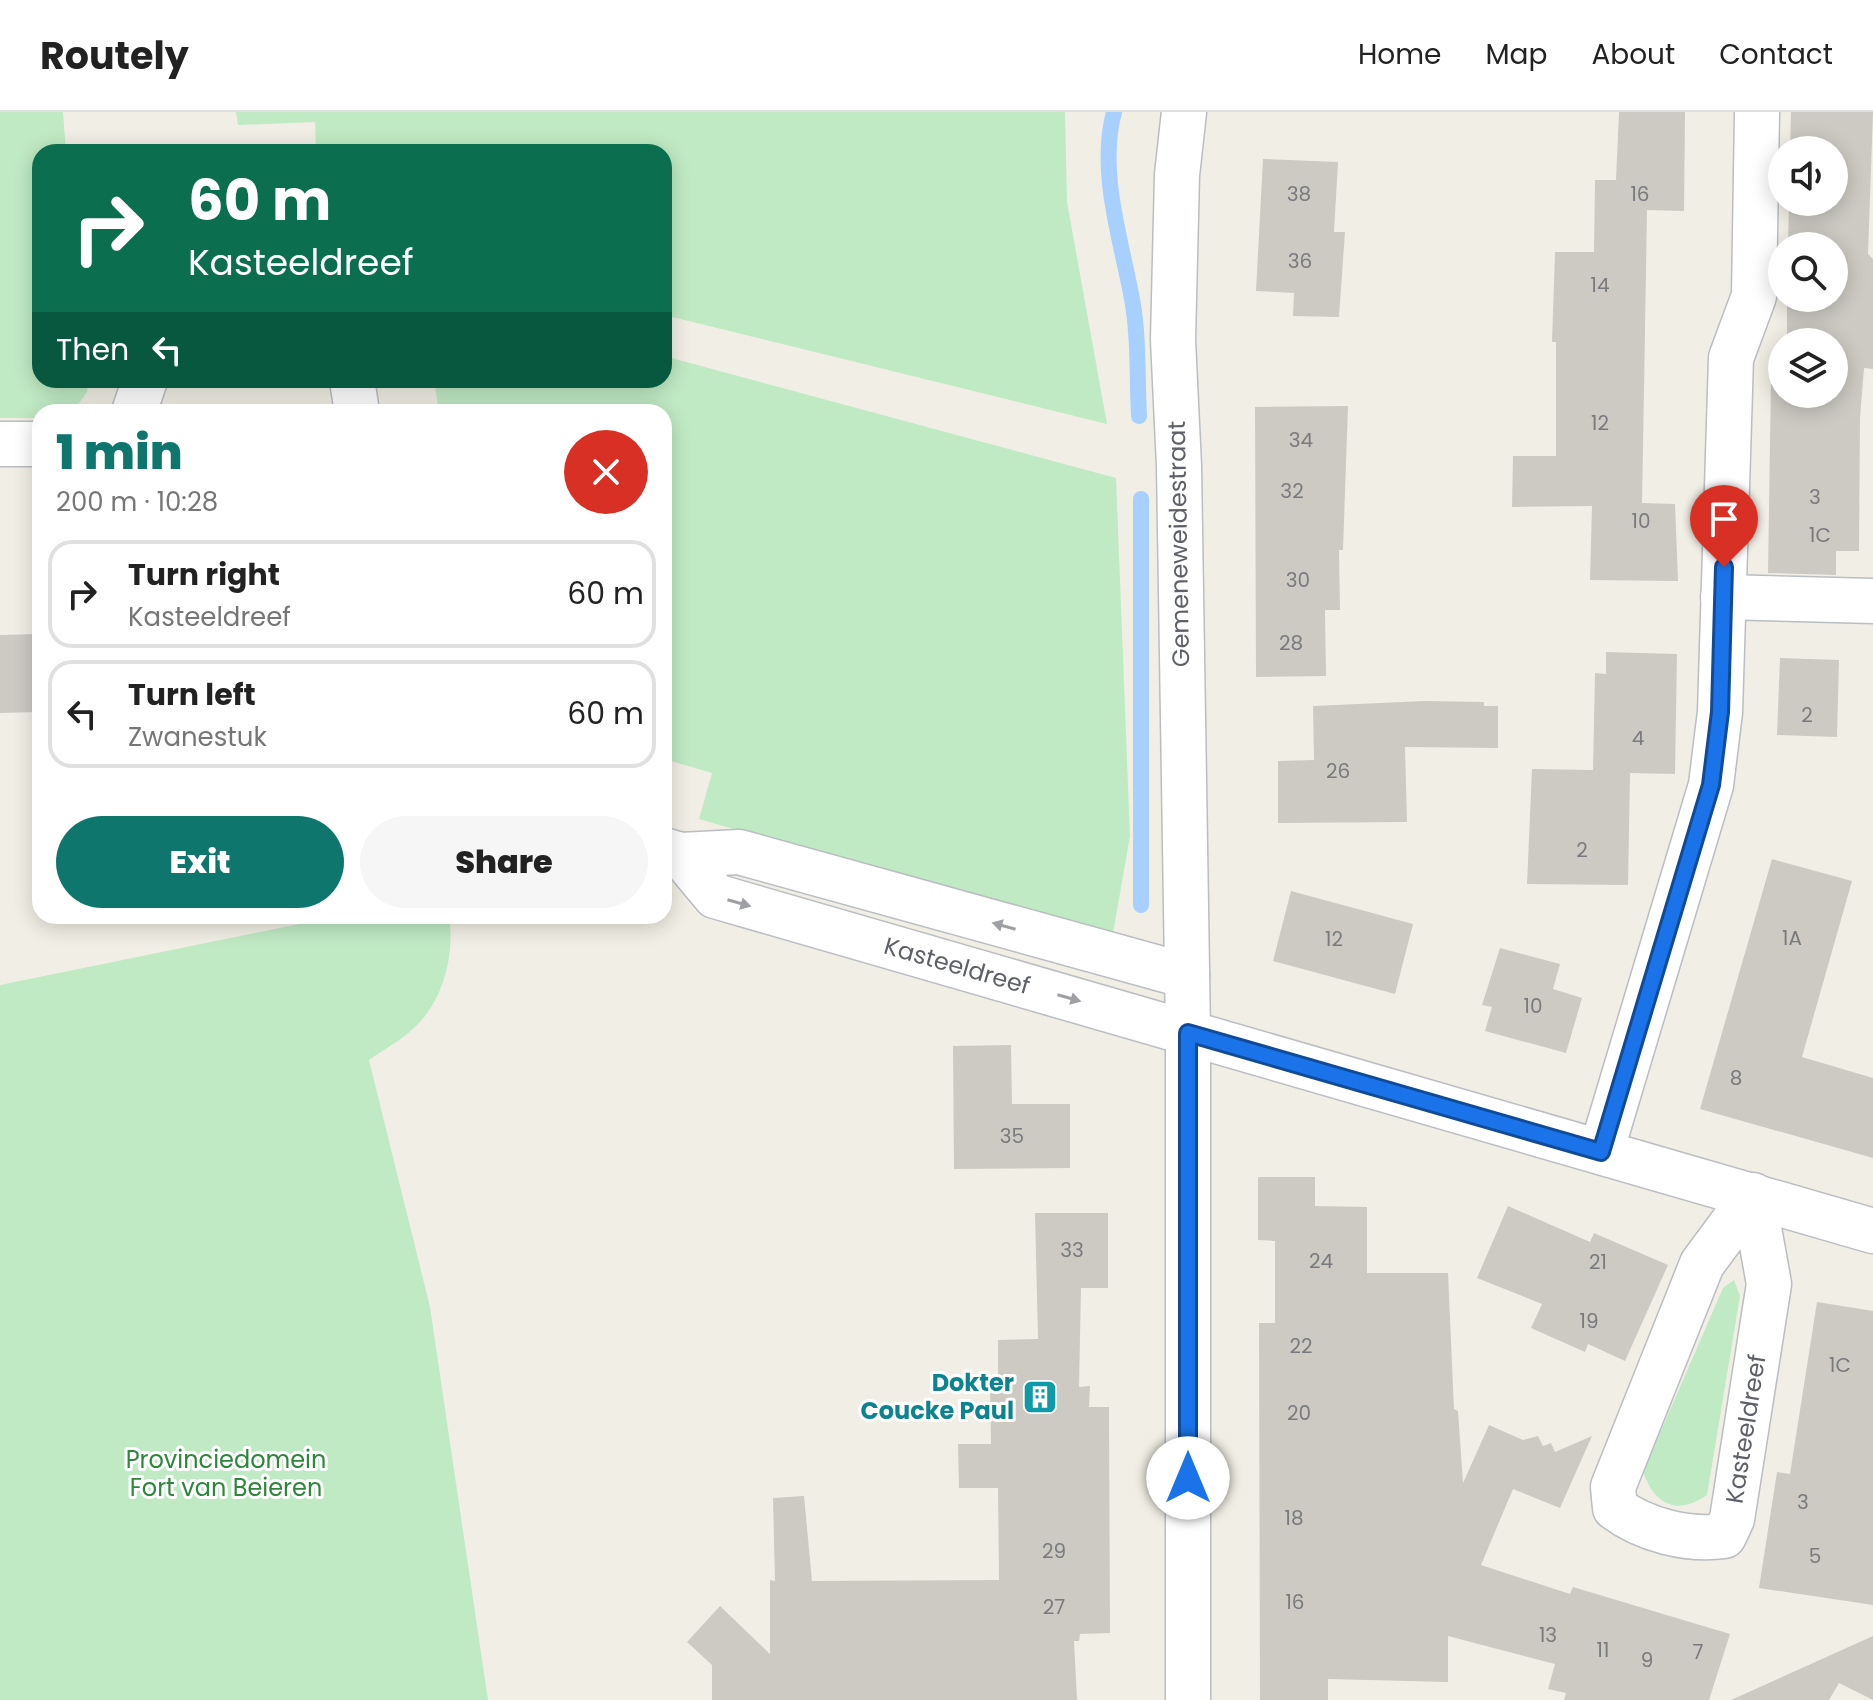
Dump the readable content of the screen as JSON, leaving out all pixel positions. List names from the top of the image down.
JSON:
{
  "streets": {
    "street": ["Gemeneweidestraat", "Kasteeldreef"]
  },
  "crossings": [
    ["Gemeneweidestraat", "Kasteeldreef"]
  ],
  "parks": ["Provinciedomein Fort van Beieren"],
  "places": {
    "building": ["Dokter Coucke Paul"]
  },
  "house_numbers": [
    "38",
    "16",
    "36",
    "14",
    "12",
    "34",
    "32",
    "3",
    "10",
    "1C",
    "30",
    "28",
    "2",
    "4",
    "26",
    "2",
    "1A",
    "12",
    "10",
    "8",
    "35",
    "33",
    "24",
    "21",
    "19",
    "22",
    "1C",
    "20",
    "3",
    "18",
    "29",
    "5",
    "16",
    "27",
    "13",
    "11",
    "7",
    "9"
  ],
  "page": {
    "header": "Routely",
    "nav": [
      "Home",
      "Map",
      "About",
      "Contact"
    ],
    "turn": ["60 m", "Kasteeldreef"],
    "then": "Then",
    "heading": ["1 min", "200 m · 10:28"],
    "list": [
      {
        "name": "Turn right",
        "note": "Kasteeldreef",
        "value": "60 m"
      },
      {
        "name": "Turn left",
        "note": "Zwanestuk",
        "value": "60 m"
      }
    ],
    "buttons": ["Exit", "Share"]
  }
}
